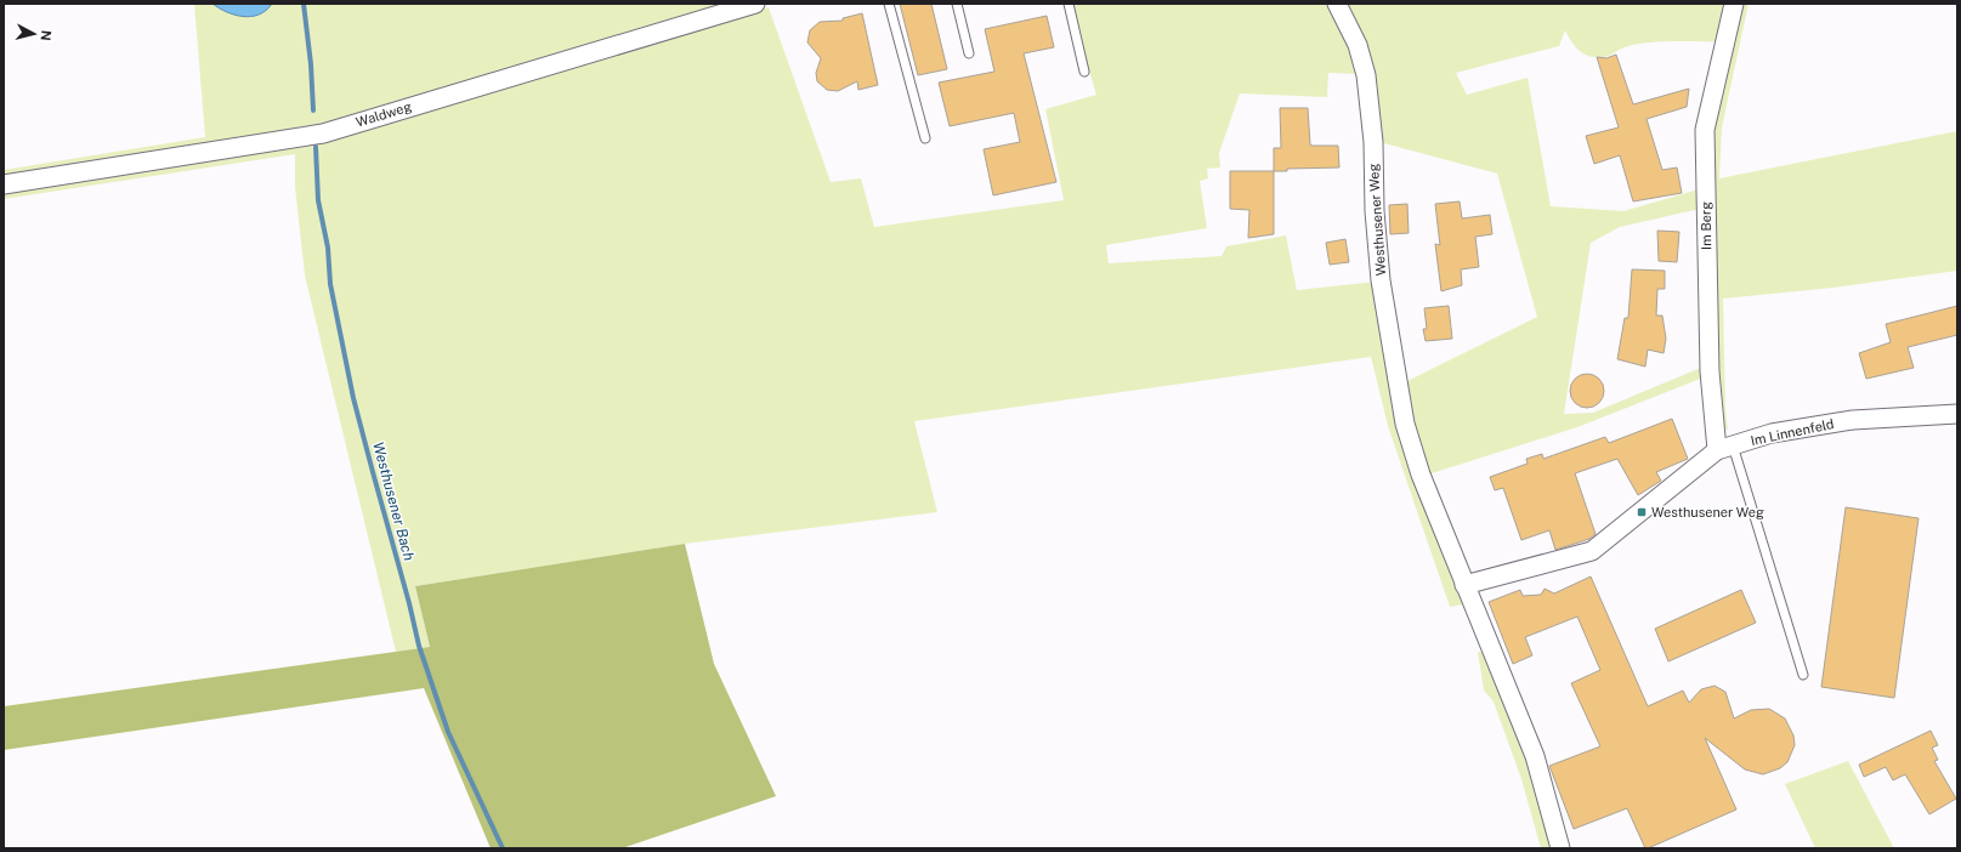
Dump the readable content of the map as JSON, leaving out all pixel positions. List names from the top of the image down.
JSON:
{
  "streets": {
    "street": [
      "Waldweg",
      "Westhusener Weg",
      "Im Berg",
      "Im Linnenfeld"
    ]
  },
  "crossings": [
    ["Westhusener Weg", "Im Linnenfeld"],
    ["Im Berg", "Im Linnenfeld"]
  ],
  "water": ["Westhusener Bach"],
  "places": {
    "transit": ["Westhusener Weg"]
  },
  "north": "right"
}
